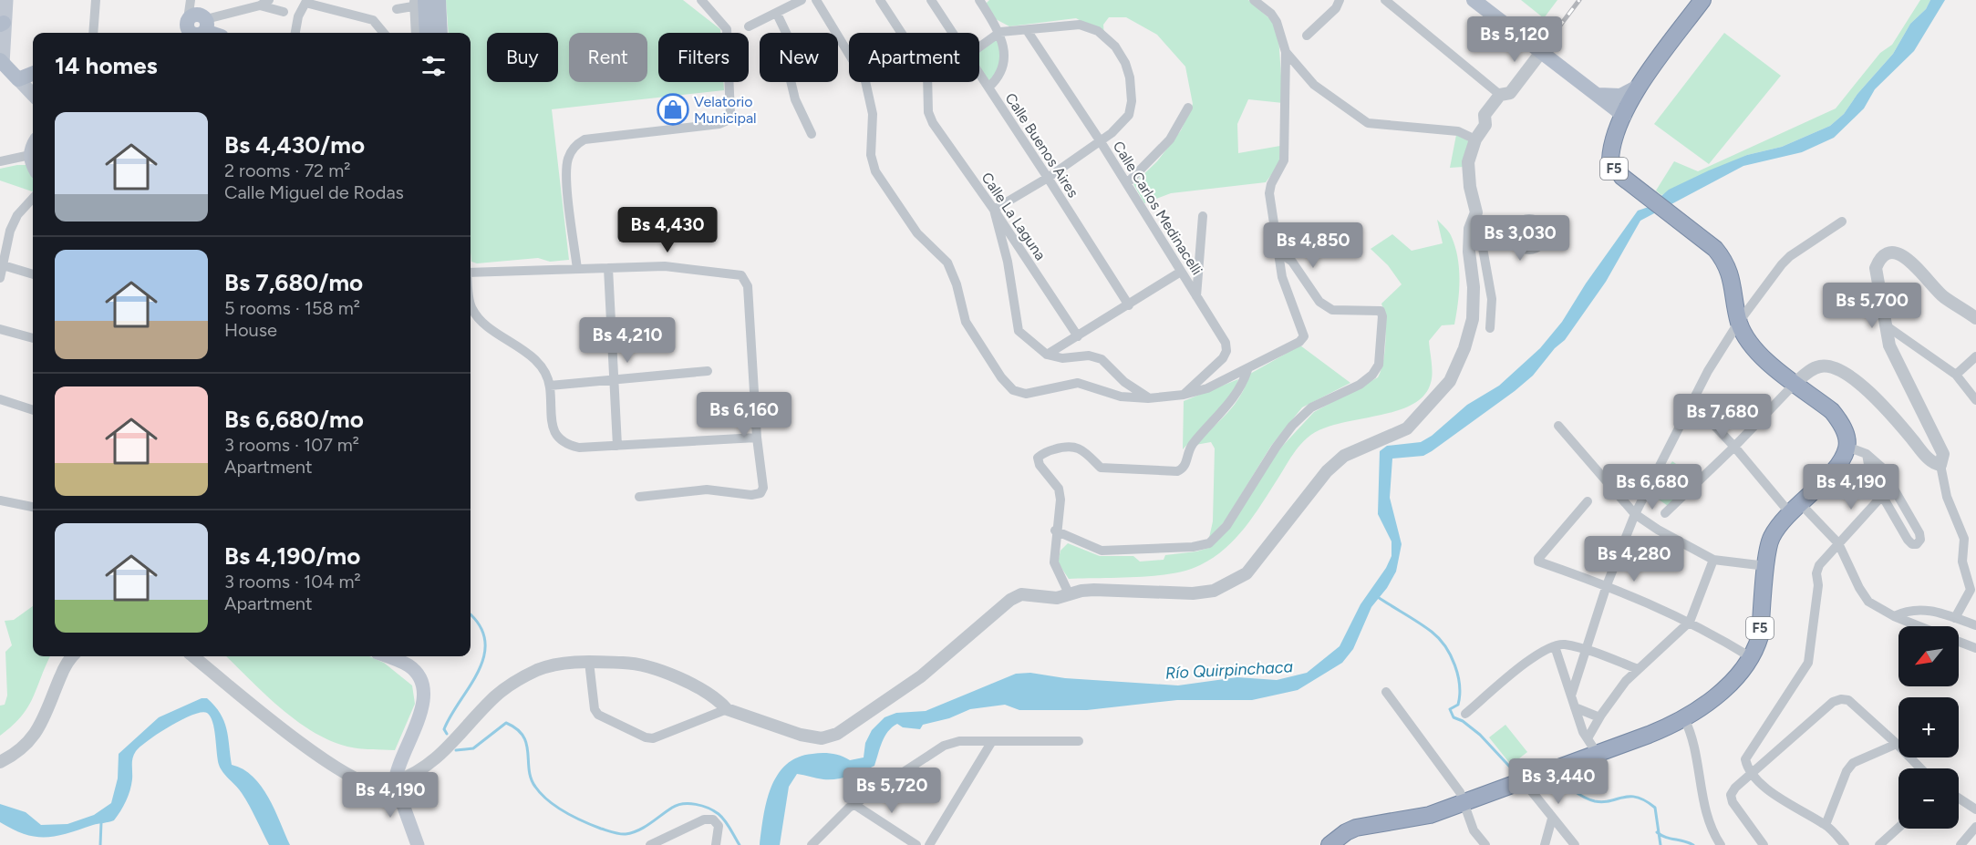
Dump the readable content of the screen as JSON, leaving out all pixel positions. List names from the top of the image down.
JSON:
{
  "streets": {
    "highway": ["F5"],
    "street": ["Calle Buenos Aires", "Calle Carlos Medinacelli", "Calle La Laguna"]
  },
  "water": ["Río Quirpinchaca"],
  "places": {
    "shop": ["Velatorio Municipal"]
  },
  "north": "bottom left",
  "page": {
    "price": [
      "Bs 5,120",
      "Bs 4,430",
      "Bs 3,030",
      "Bs 4,850",
      "Bs 5,700",
      "Bs 4,210",
      "Bs 6,160",
      "Bs 7,680",
      "Bs 6,680",
      "Bs 4,190",
      "Bs 4,280",
      "Bs 3,440",
      "Bs 5,720",
      "Bs 4,190"
    ],
    "chip": [
      "Buy",
      "Rent",
      "Filters",
      "New",
      "Apartment"
    ],
    "heading": "14 homes",
    "list": [
      {
        "name": "Bs 4,430/mo",
        "note": "2 rooms · 72 m² · Calle Miguel de Rodas"
      },
      {
        "name": "Bs 7,680/mo",
        "note": "5 rooms · 158 m² · House"
      },
      {
        "name": "Bs 6,680/mo",
        "note": "3 rooms · 107 m² · Apartment"
      },
      {
        "name": "Bs 4,190/mo",
        "note": "3 rooms · 104 m² · Apartment"
      }
    ],
    "map_buttons": ["+", "−"]
  }
}
